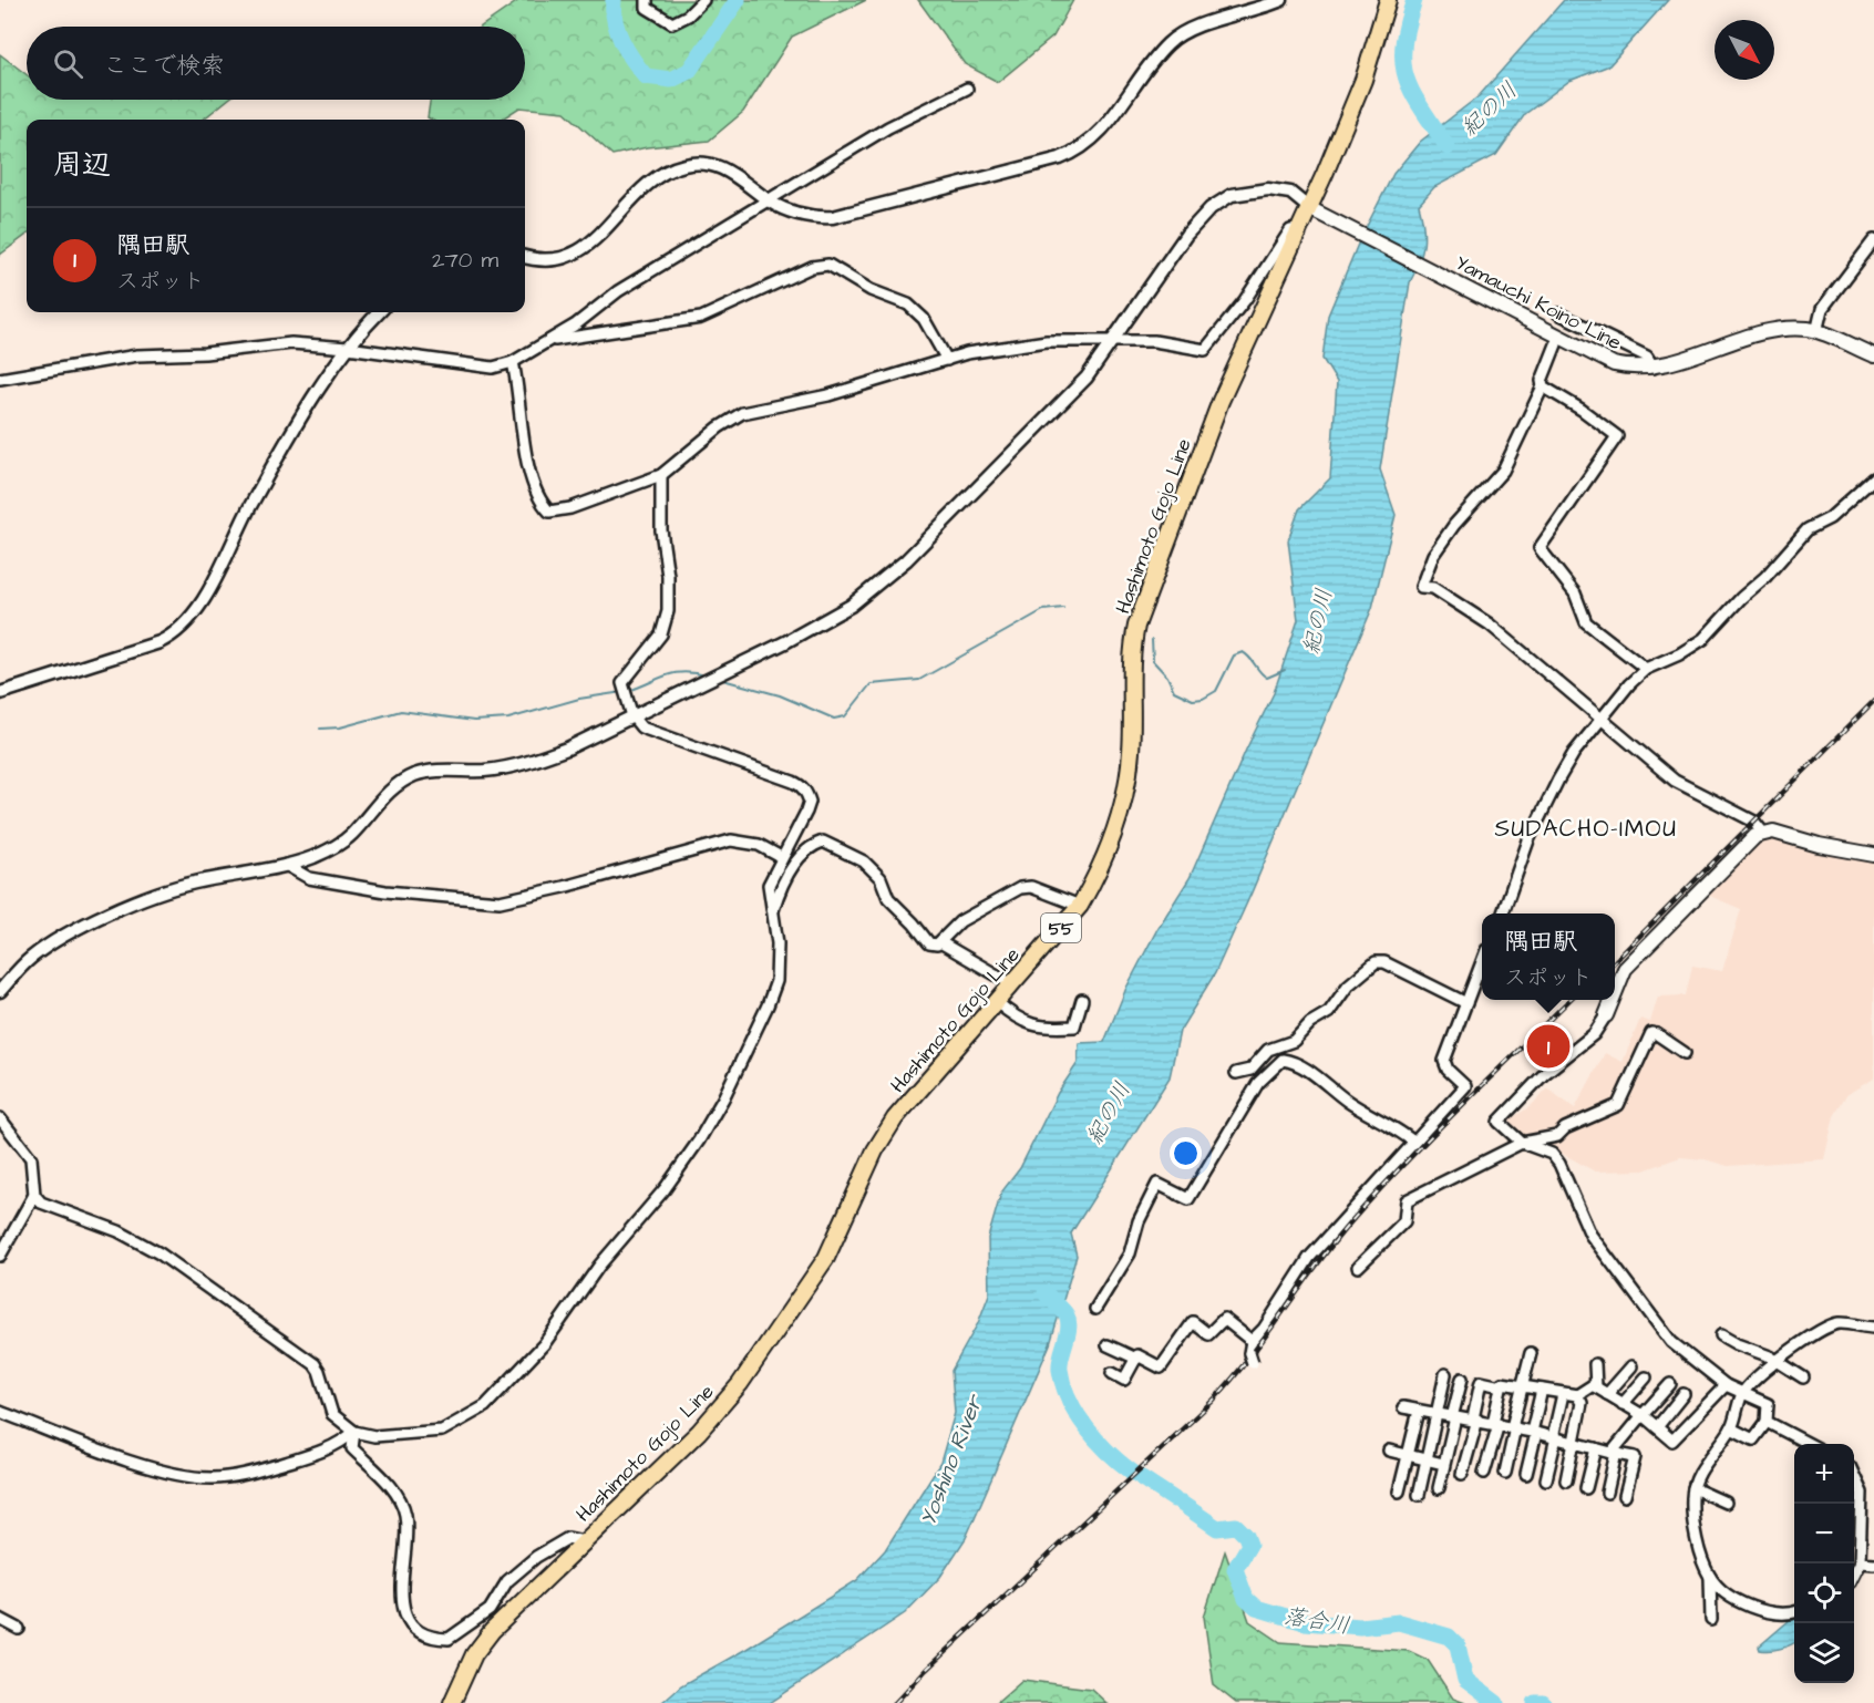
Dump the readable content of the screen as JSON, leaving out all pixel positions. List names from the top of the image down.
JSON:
{
  "streets": {
    "main road": ["Yamauchi Koino Line", "Hashimoto Gojo Line", "55"]
  },
  "crossings": [
    ["Yamauchi Koino Line", "Hashimoto Gojo Line"]
  ],
  "districts": ["SUDACHO-IMOU"],
  "water": ["紀の川", "Yoshino River", "落合川"],
  "north": "bottom right",
  "page": {
    "search": "ここで検索",
    "heading": "周辺",
    "list": [
      {
        "mark": "1",
        "name": "隅田駅",
        "note": "スポット",
        "value": "270 m"
      }
    ],
    "popup": ["隅田駅", "スポット"],
    "pins": "1",
    "map_buttons": ["+", "−"]
  }
}
